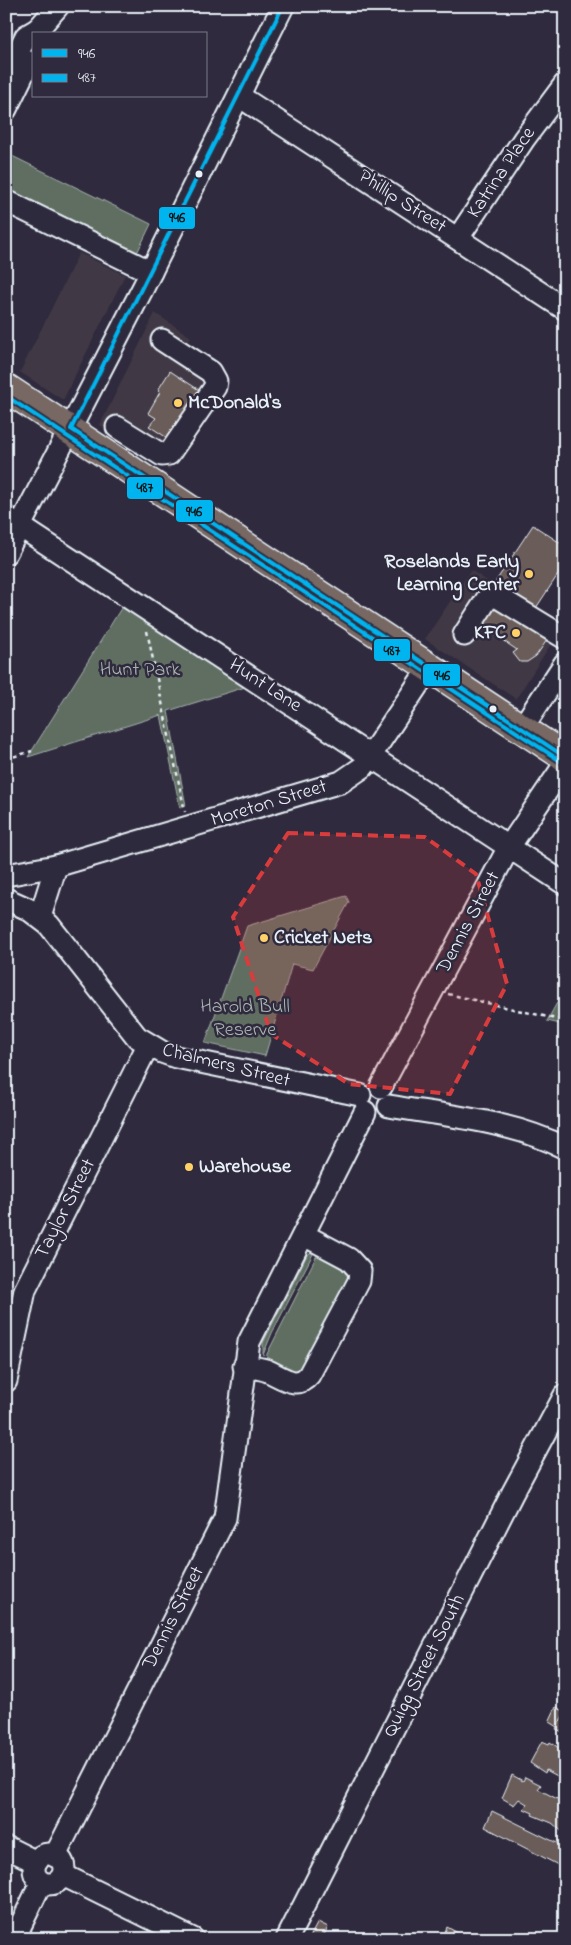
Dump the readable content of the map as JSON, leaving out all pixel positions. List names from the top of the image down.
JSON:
{
  "streets": {
    "street": [
      "Katrina Place",
      "Phillip Street",
      "Hunt Lane",
      "Moreton Street",
      "Dennis Street",
      "Chalmers Street",
      "Taylor Street",
      "Quigg Street South"
    ]
  },
  "crossings": [
    ["Katrina Place", "Phillip Street"],
    ["Hunt Lane", "Moreton Street"],
    ["Hunt Lane", "Dennis Street"],
    ["Moreton Street", "Chalmers Street"],
    ["Dennis Street", "Chalmers Street"],
    ["Chalmers Street", "Taylor Street"]
  ],
  "parks": ["Hunt Park", "Harold Bull Reserve"],
  "places": [
    "McDonald's",
    "Roselands Early Learning Center",
    "KFC",
    "Cricket Nets",
    "Warehouse"
  ],
  "lines": ["transit line 946", "transit line 487"],
  "legend": ["946", "487"]
}
